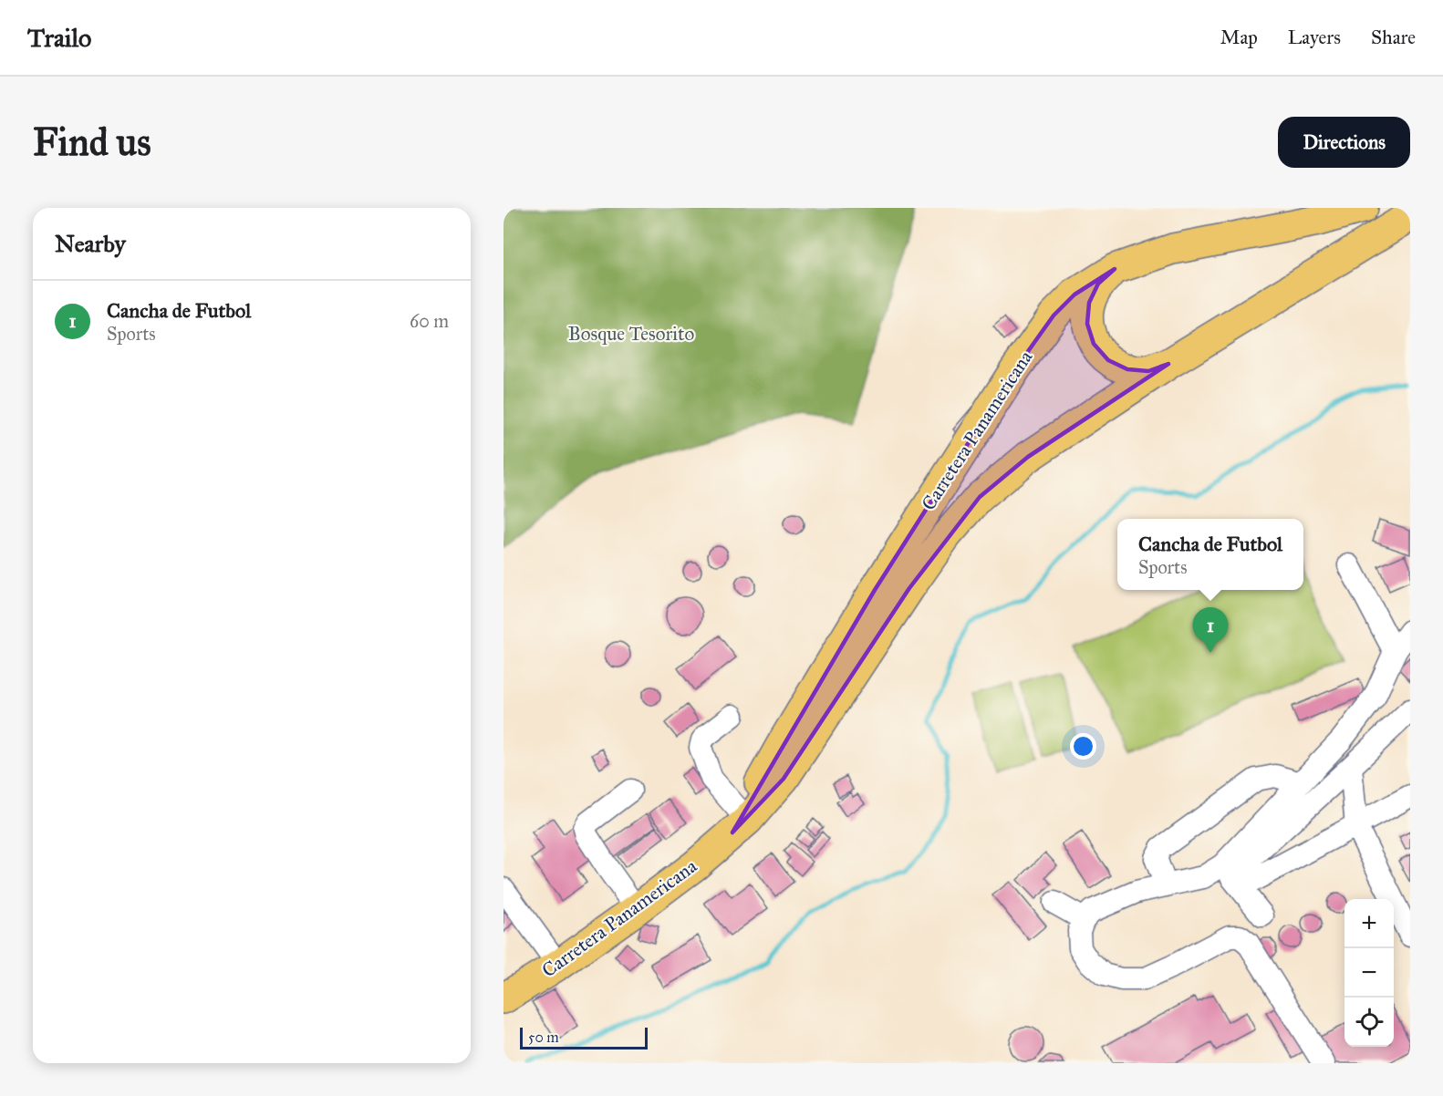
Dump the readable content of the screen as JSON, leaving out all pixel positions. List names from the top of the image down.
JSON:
{
  "streets": {
    "highway": ["Carretera Panamericana"]
  },
  "parks": ["Bosque Tesorito"],
  "scale_bar": "50 m",
  "page": {
    "header": "Trailo",
    "nav": ["Map", "Layers", "Share"],
    "buttons": "Directions",
    "title": "Find us",
    "heading": "Nearby",
    "list": [
      {
        "mark": "1",
        "name": "Cancha de Futbol",
        "note": "Sports",
        "value": "60 m"
      }
    ],
    "popup": ["Cancha de Futbol", "Sports"],
    "pins": "1",
    "map_buttons": ["+", "−"],
    "scale": "50 m"
  }
}
